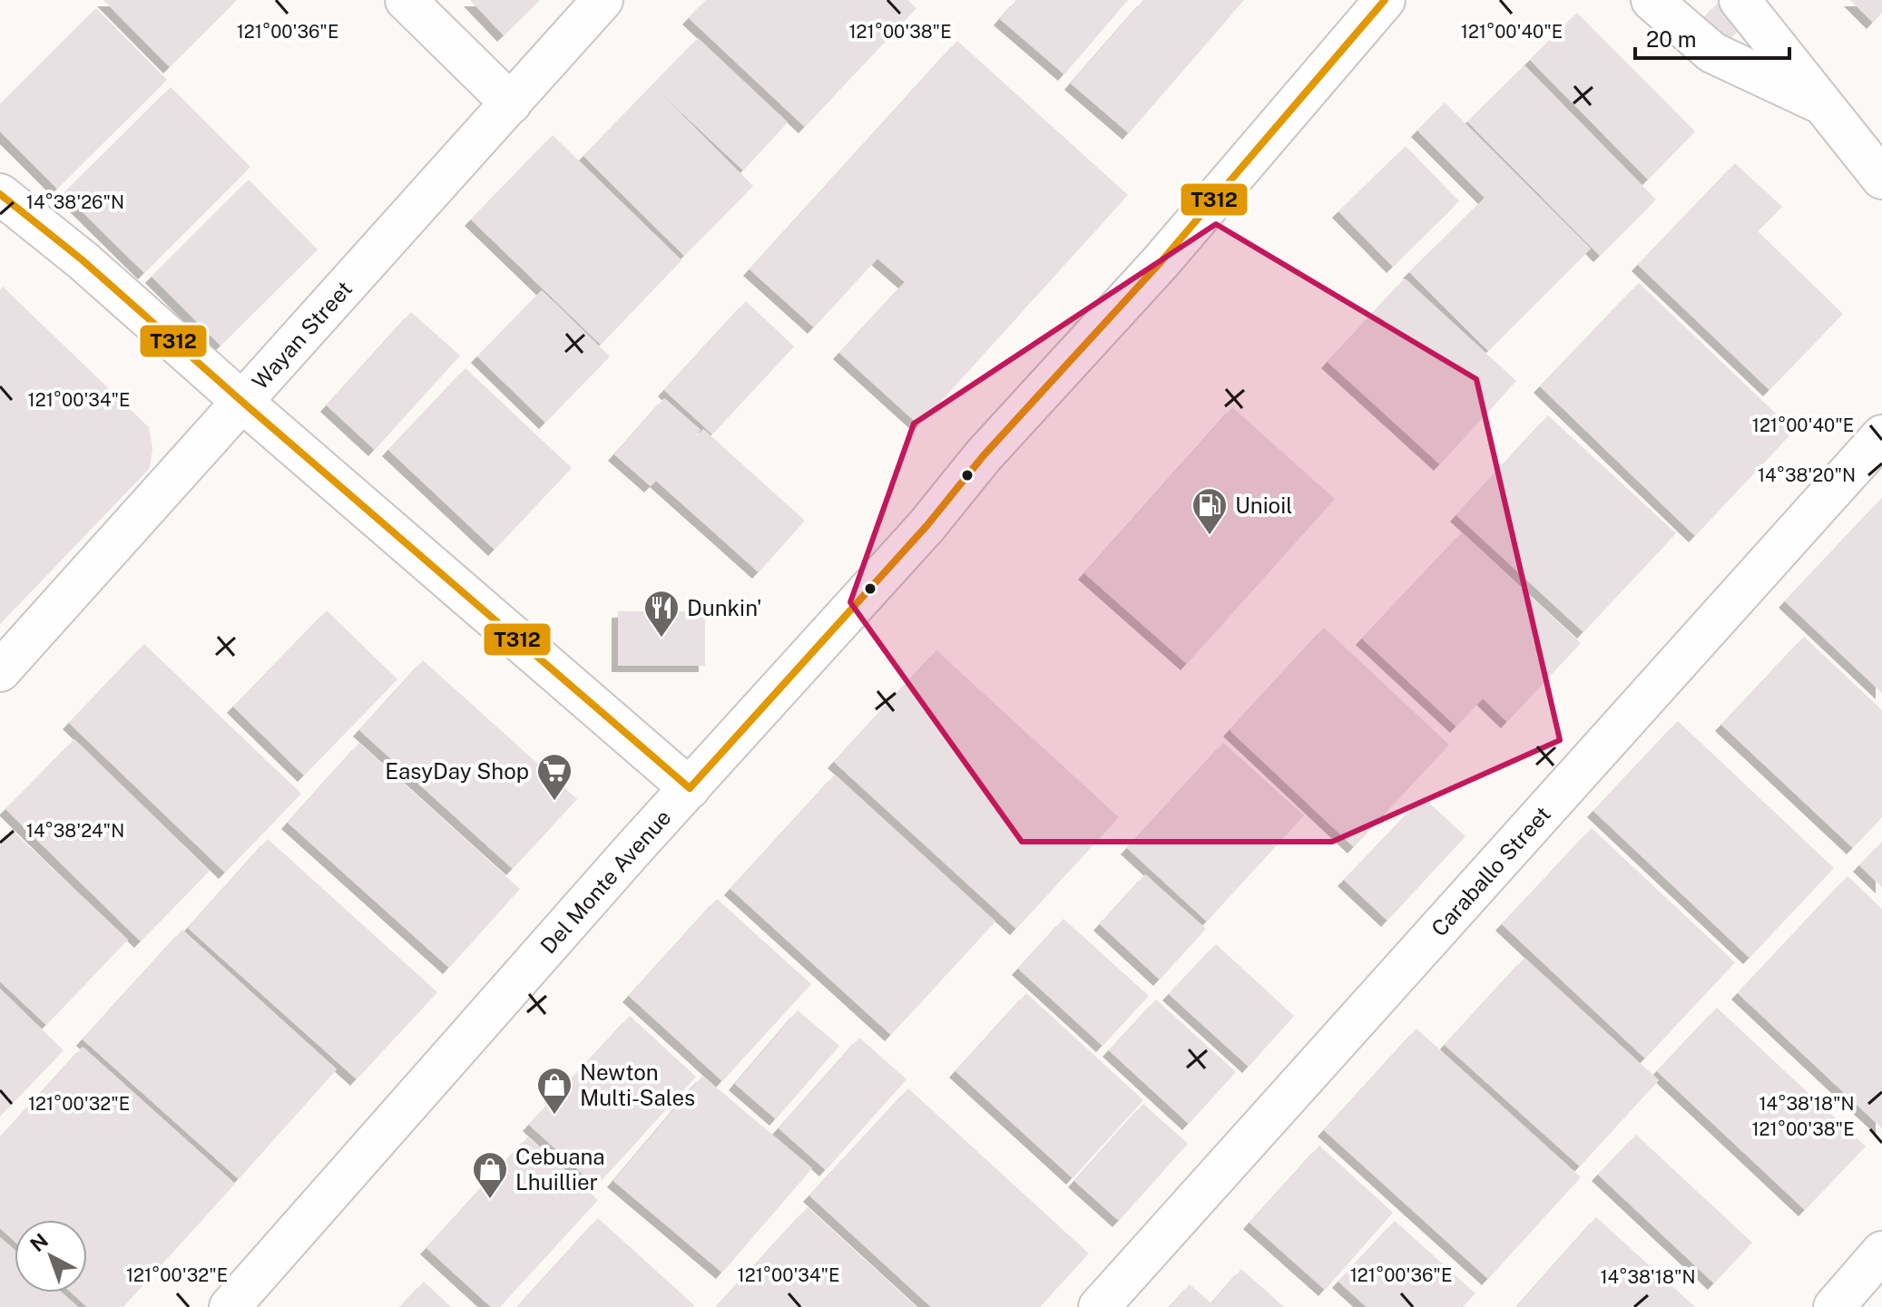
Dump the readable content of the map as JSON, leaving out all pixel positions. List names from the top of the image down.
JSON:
{
  "streets": {
    "street": ["Wayan Street", "Caraballo Street", "Del Monte Avenue"]
  },
  "places": {
    "fuel station": ["Unioil"],
    "restaurant": ["Dunkin'"],
    "supermarket": ["EasyDay Shop"],
    "shop": ["Newton Multi-Sales", "Cebuana Lhuillier"]
  },
  "lines": ["transit line T312"],
  "scale_bar": "20 m",
  "north": "top left",
  "coordinates": [
    "121°00'38\"E",
    "121°00'36\"E",
    "121°00'40\"E",
    "14°38'26\"N",
    "121°00'34\"E",
    "14°38'20\"N",
    "14°38'24\"N",
    "121°00'32\"E",
    "14°38'18\"N"
  ]
}
